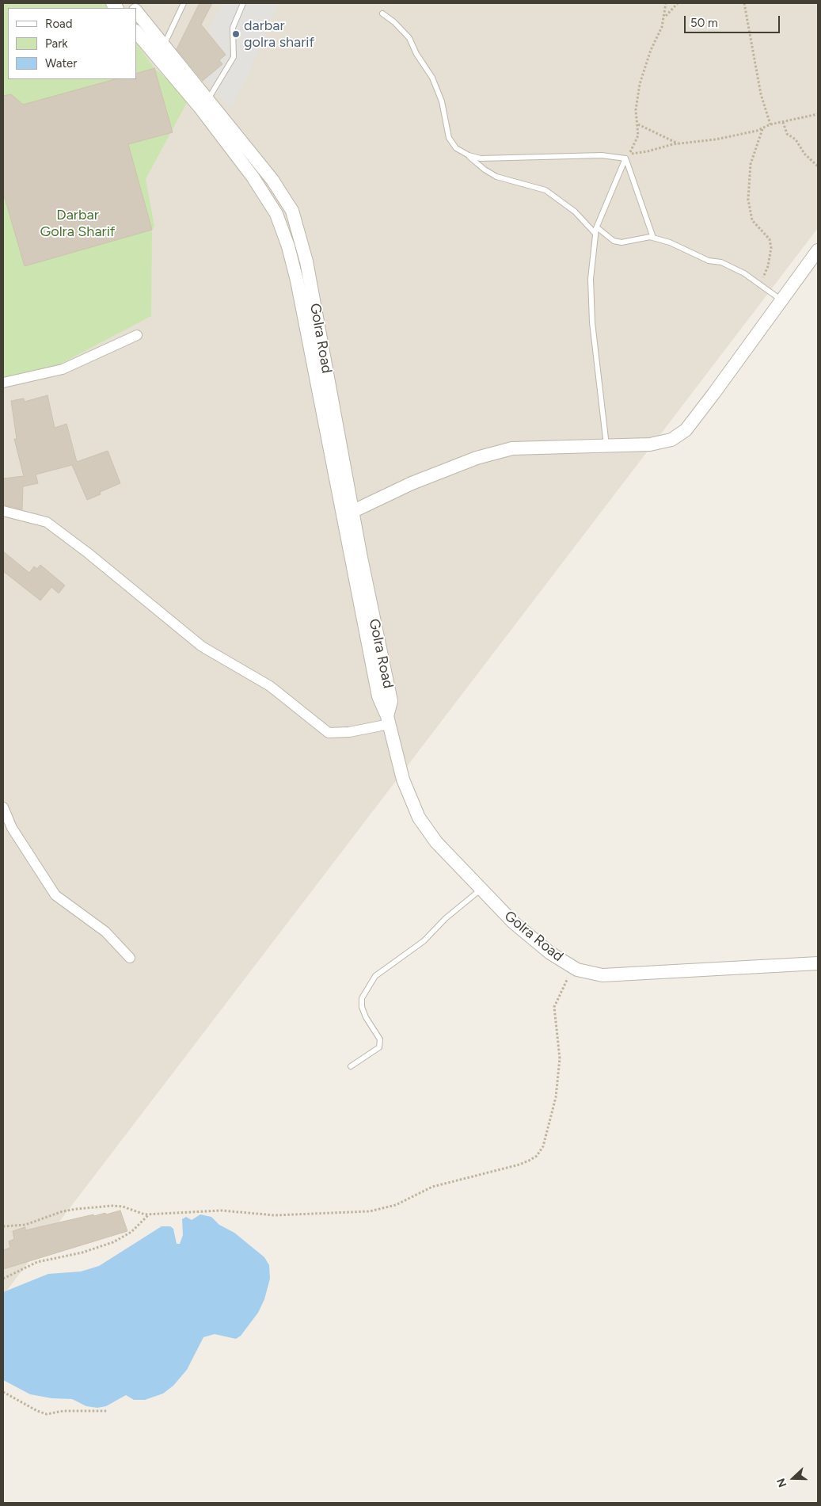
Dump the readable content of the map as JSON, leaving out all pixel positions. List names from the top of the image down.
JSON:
{
  "streets": {
    "street": ["Golra Road"]
  },
  "parks": ["Darbar Golra Sharif"],
  "places": ["darbar golra sharif"],
  "legend": ["Road", "Park", "Water"],
  "scale_bar": "50 m",
  "north": "left"
}
